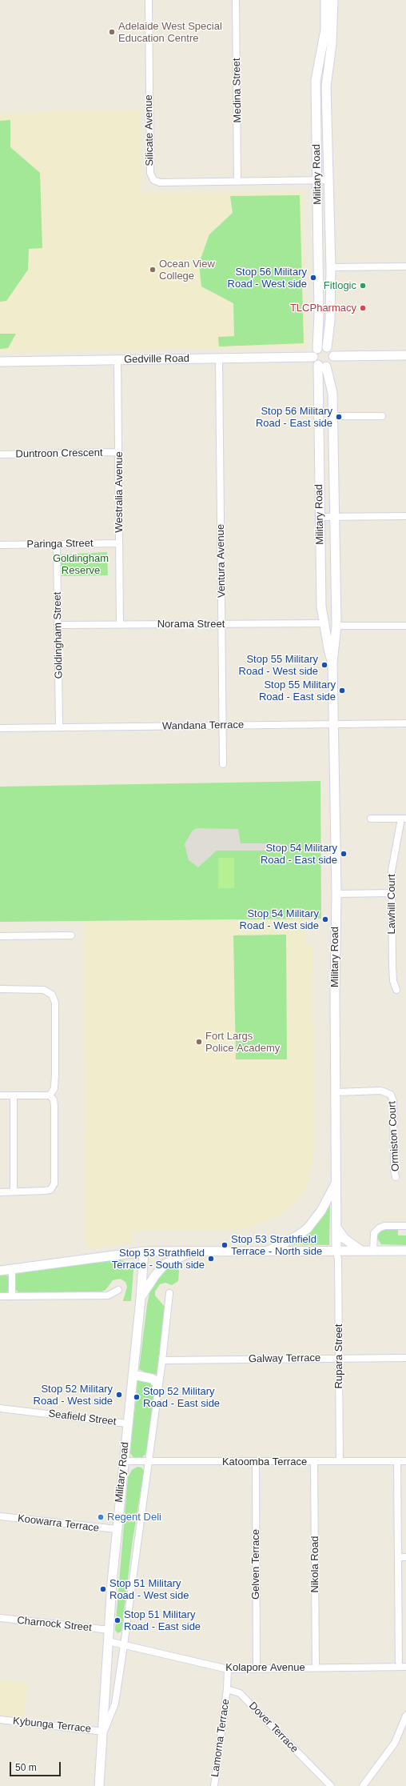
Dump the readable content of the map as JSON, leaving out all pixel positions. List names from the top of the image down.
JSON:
{
  "streets": {
    "street": [
      "Medina Street",
      "Silicate Avenue",
      "Military Road",
      "Gedville Road",
      "Duntroon Crescent",
      "Westralia Avenue",
      "Paringa Street",
      "Ventura Avenue",
      "Norama Street",
      "Goldingham Street",
      "Wandana Terrace",
      "Lawhill Court",
      "Ormiston Court",
      "Rupara Street",
      "Galway Terrace",
      "Seafield Street",
      "Katoomba Terrace",
      "Koowarra Terrace",
      "Gelven Terrace",
      "Nikola Road",
      "Charnock Street",
      "Kolapore Avenue",
      "Kybunga Terrace",
      "Dover Terrace",
      "Lamorna Terrace"
    ]
  },
  "crossings": [
    ["Medina Street", "Silicate Avenue"],
    ["Silicate Avenue", "Military Road"],
    ["Military Road", "Gedville Road"],
    ["Military Road", "Norama Street"],
    ["Military Road", "Wandana Terrace"],
    ["Military Road", "Ormiston Court"],
    ["Military Road", "Rupara Street"],
    ["Military Road", "Galway Terrace"],
    ["Military Road", "Seafield Street"],
    ["Military Road", "Katoomba Terrace"],
    ["Military Road", "Koowarra Terrace"],
    ["Military Road", "Charnock Street"],
    ["Military Road", "Kolapore Avenue"],
    ["Military Road", "Kybunga Terrace"],
    ["Gedville Road", "Westralia Avenue"],
    ["Gedville Road", "Ventura Avenue"],
    ["Duntroon Crescent", "Westralia Avenue"],
    ["Westralia Avenue", "Paringa Street"],
    ["Westralia Avenue", "Norama Street"],
    ["Paringa Street", "Goldingham Street"],
    ["Ventura Avenue", "Norama Street"],
    ["Ventura Avenue", "Wandana Terrace"],
    ["Norama Street", "Goldingham Street"],
    ["Goldingham Street", "Wandana Terrace"],
    ["Rupara Street", "Galway Terrace"],
    ["Rupara Street", "Katoomba Terrace"],
    ["Katoomba Terrace", "Gelven Terrace"],
    ["Katoomba Terrace", "Nikola Road"],
    ["Gelven Terrace", "Kolapore Avenue"],
    ["Nikola Road", "Kolapore Avenue"],
    ["Dover Terrace", "Lamorna Terrace"]
  ],
  "parks": ["Goldingham Reserve"],
  "places": [
    "Adelaide West Special Education Centre",
    "Ocean View College",
    "Stop 56 Military Road - West side",
    "Fitlogic",
    "TLCPharmacy",
    "Stop 56 Military Road - East side",
    "Stop 55 Military Road - West side",
    "Stop 55 Military Road - East side",
    "Stop 54 Military Road - East side",
    "Stop 54 Military Road - West side",
    "Fort Largs Police Academy",
    "Stop 53 Strathfield Terrace - North side",
    "Stop 53 Strathfield Terrace - South side",
    "Stop 52 Military Road - West side",
    "Stop 52 Military Road - East side",
    "Regent Deli",
    "Stop 51 Military Road - West side",
    "Stop 51 Military Road - East side"
  ],
  "scale_bar": "50 m"
}
